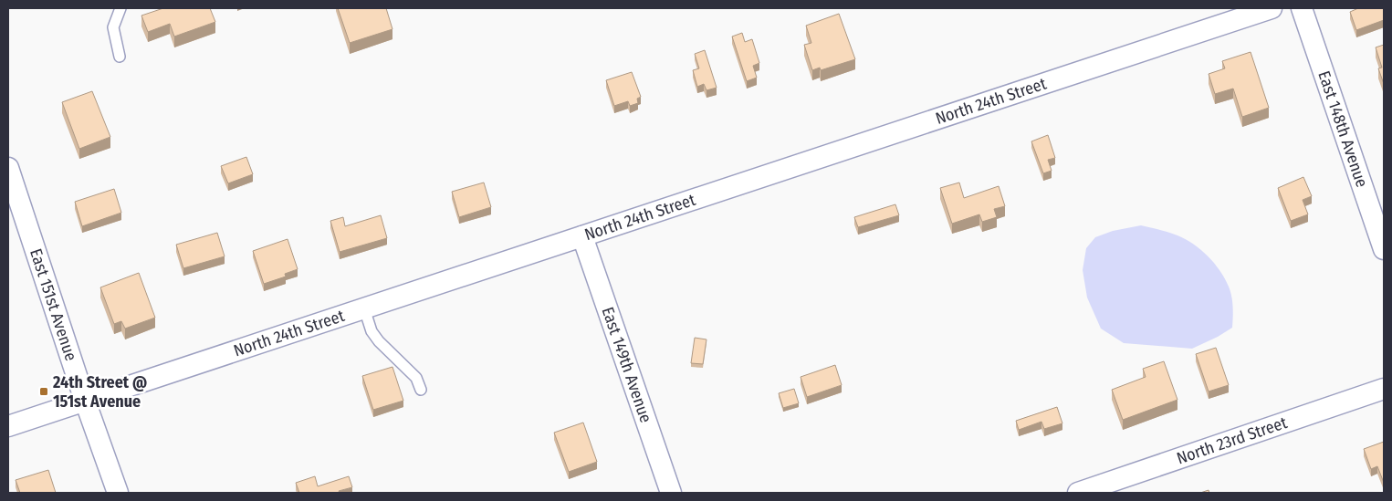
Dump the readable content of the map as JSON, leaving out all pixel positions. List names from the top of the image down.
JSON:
{
  "streets": {
    "street": [
      "North 24th Street",
      "East 148th Avenue",
      "East 151st Avenue",
      "East 149th Avenue",
      "North 23rd Street"
    ]
  },
  "crossings": [
    ["North 24th Street", "East 151st Avenue"],
    ["North 24th Street", "East 149th Avenue"]
  ],
  "places": {
    "transit": ["24th Street @ 151st Avenue"]
  }
}
